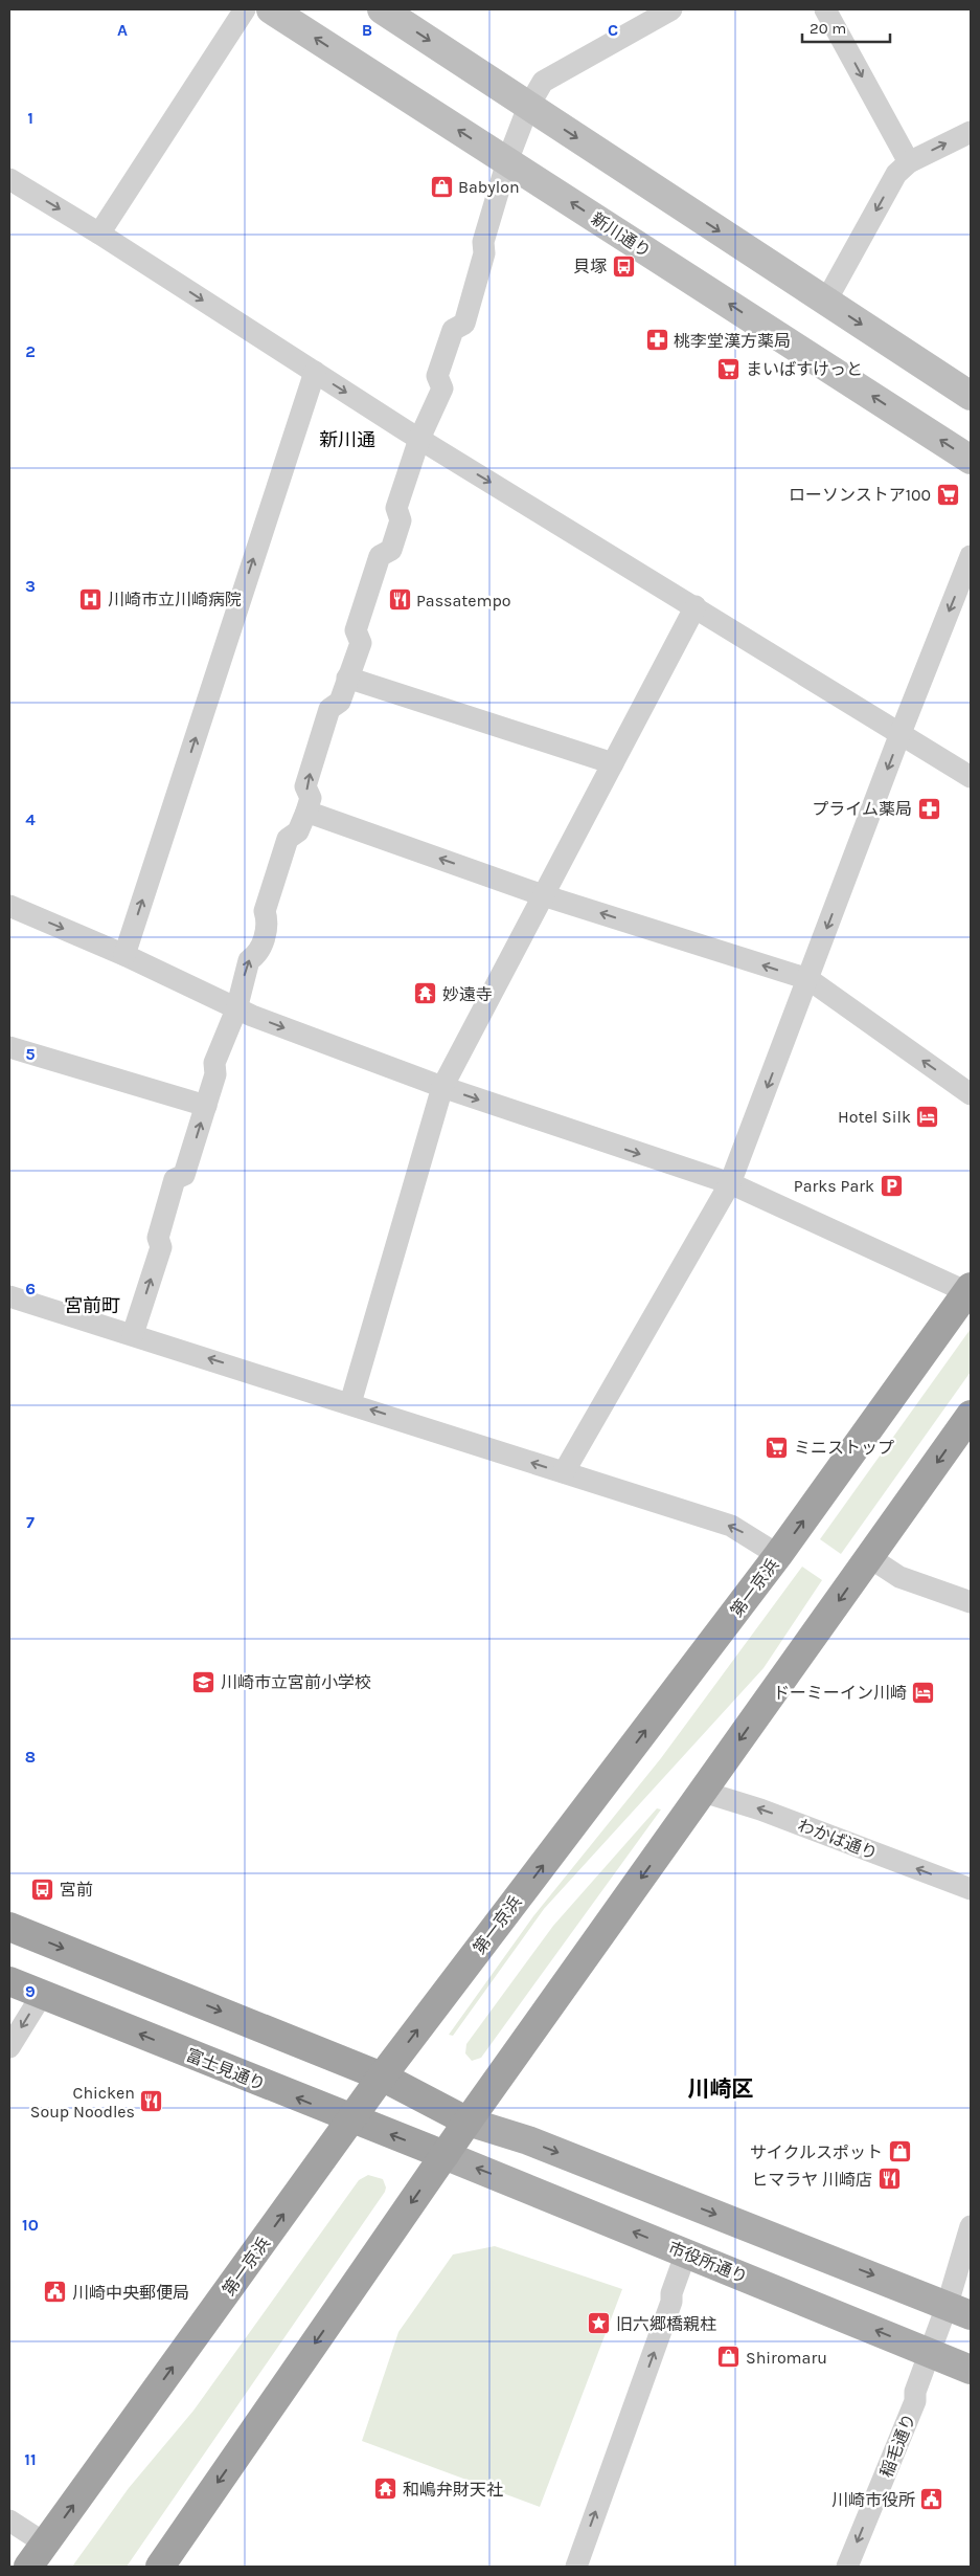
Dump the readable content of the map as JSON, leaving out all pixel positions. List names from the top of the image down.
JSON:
{
  "streets": {
    "highway": ["第一京浜", "富士見通り"],
    "main road": ["新川通り", "市役所通り"],
    "street": ["わかば通り", "稲毛通り"]
  },
  "crossings": [
    ["第一京浜", "富士見通り"],
    ["富士見通り", "市役所通り"],
    ["市役所通り", "稲毛通り"]
  ],
  "one_way": ["わかば通り", "稲毛通り"],
  "districts": ["新川通", "宮前町", "川崎区"],
  "places": {
    "shop": ["Babylon", "サイクルスポット", "Shiromaru"],
    "bus stop": ["貝塚", "宮前"],
    "pharmacy": ["桃李堂漢方薬局", "プライム薬局"],
    "supermarket": ["まいばすけっと", "ローソンストア100", "ミニストップ"],
    "hospital": ["川崎市立川崎病院"],
    "restaurant": ["Passatempo", "Chicken Soup Noodles", "ヒマラヤ 川崎店"],
    "temple": ["妙遠寺", "和嶋弁財天社"],
    "hotel": ["Hotel Silk", "ドーミーイン川崎"],
    "parking": ["Parks Park"],
    "school or university": ["川崎市立宮前小学校"],
    "public building": ["川崎中央郵便局", "川崎市役所"],
    "place": ["旧六郷橋親柱"]
  },
  "scale_bar": "20 m",
  "grid": {
    "columns": ["A", "B", "C"],
    "rows": [
      "1",
      "2",
      "3",
      "4",
      "5",
      "6",
      "7",
      "8",
      "9",
      "10",
      "11"
    ]
  }
}
